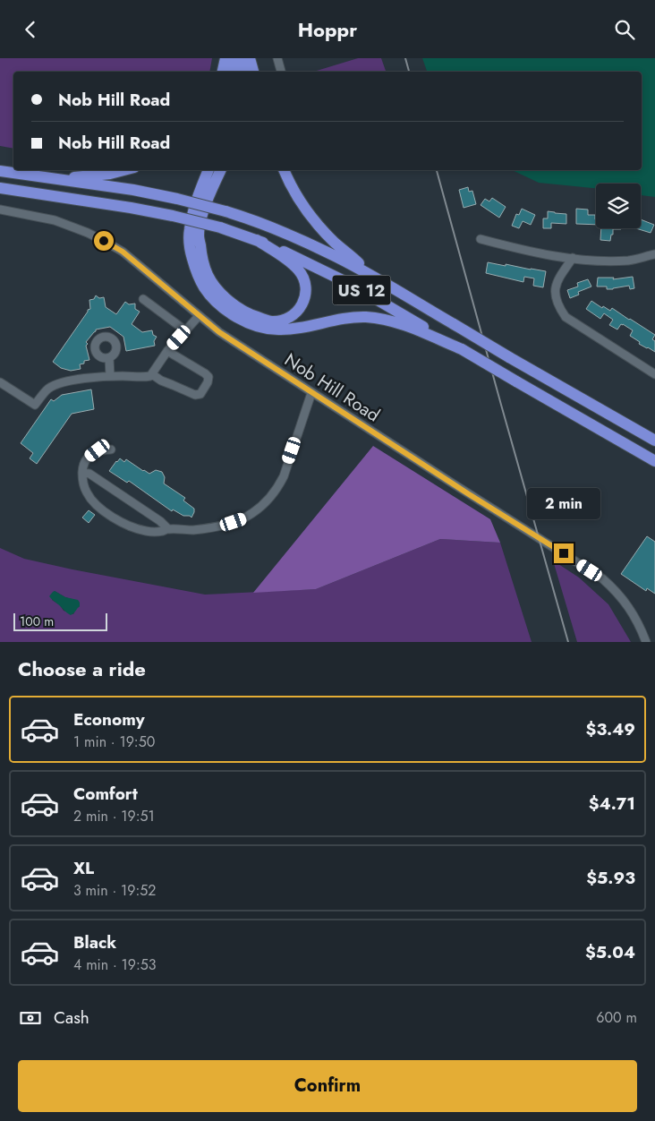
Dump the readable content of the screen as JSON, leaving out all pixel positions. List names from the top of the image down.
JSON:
{
  "streets": {
    "highway": ["US 12"],
    "street": ["Nob Hill Road"]
  },
  "scale_bar": "100 m",
  "page": {
    "header": "Hoppr",
    "banner": ["Nob Hill Road", "Nob Hill Road"],
    "bubble": "2 min",
    "scale": "100 m",
    "heading": "Choose a ride",
    "list": [
      {
        "name": "Economy",
        "note": "1 min · 19:50",
        "value": "$3.49"
      },
      {
        "name": "Comfort",
        "note": "2 min · 19:51",
        "value": "$4.71"
      },
      {
        "name": "XL",
        "note": "3 min · 19:52",
        "value": "$5.93"
      },
      {
        "name": "Black",
        "note": "4 min · 19:53",
        "value": "$5.04"
      }
    ],
    "pay": ["Cash", "600 m"],
    "buttons": "Confirm"
  }
}
